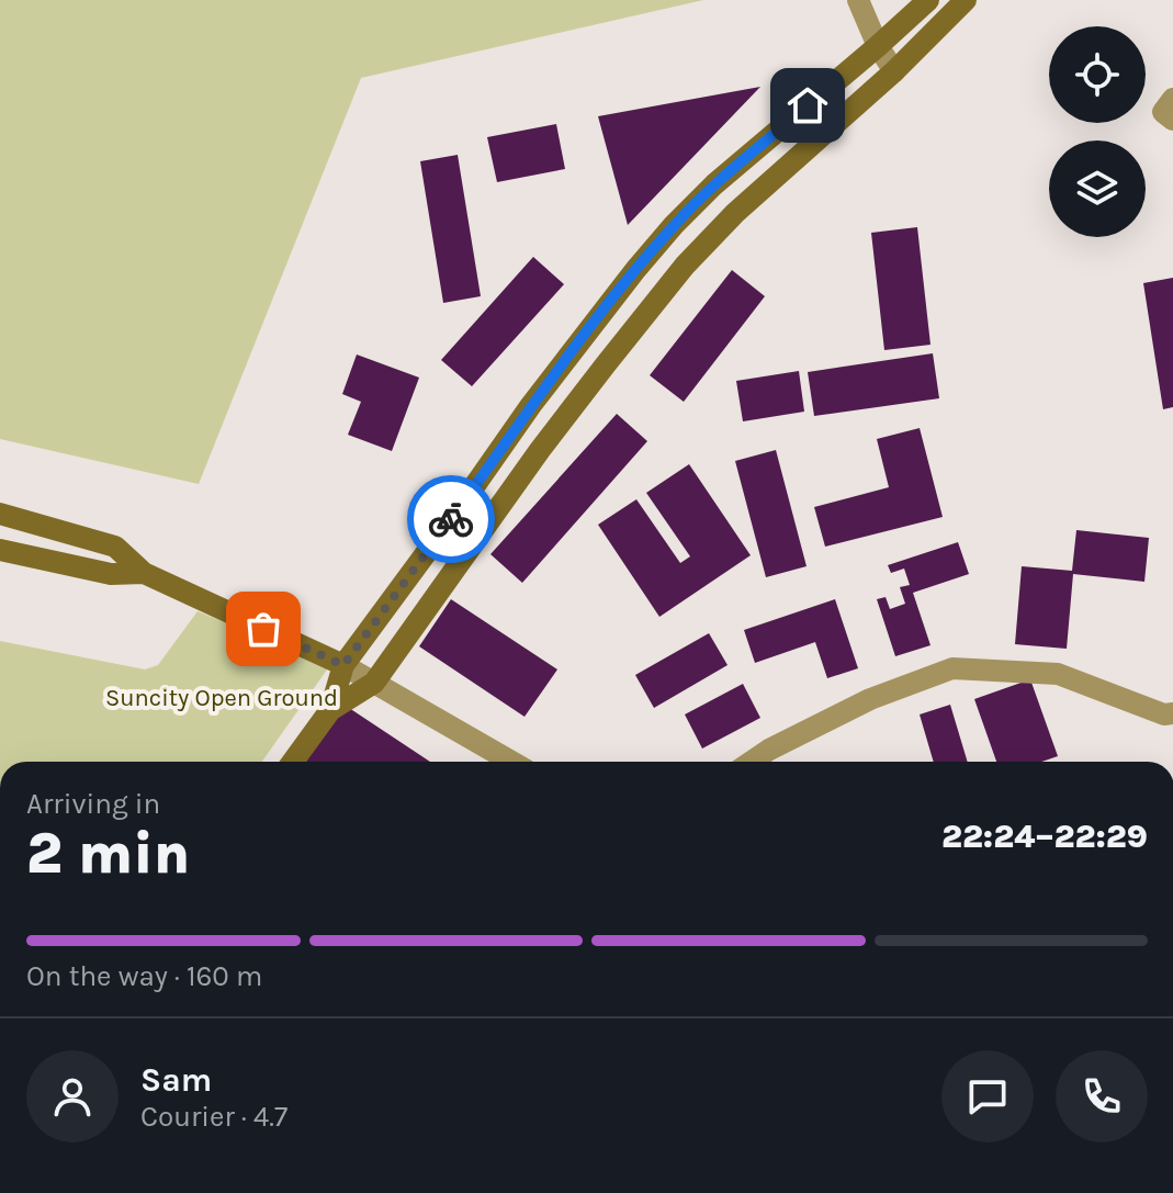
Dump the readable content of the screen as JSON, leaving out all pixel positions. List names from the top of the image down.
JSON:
{
  "parks": ["Suncity Open Ground"],
  "page": {
    "heading": ["2 min", "Arriving in", "22:24–22:29"],
    "panel": ["Sam", "Courier · 4.7"],
    "bar": "On the way · 160 m"
  }
}
